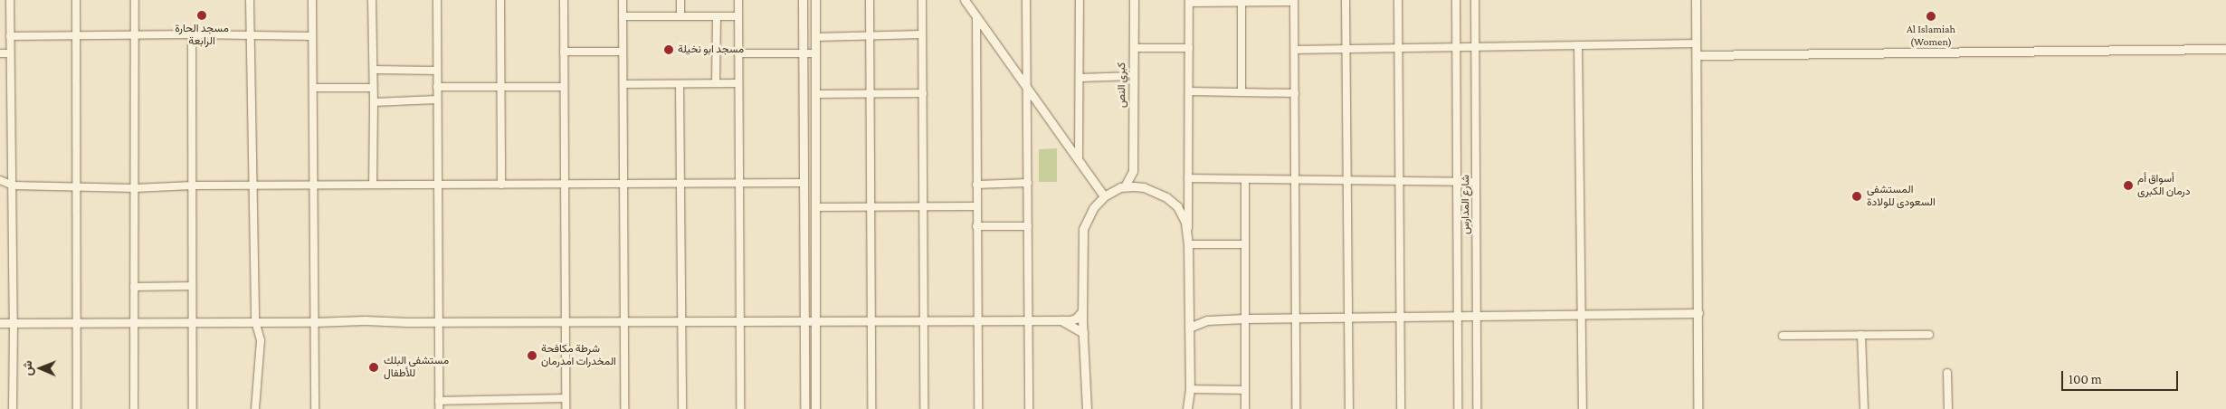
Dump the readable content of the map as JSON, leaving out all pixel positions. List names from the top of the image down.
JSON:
{
  "streets": {
    "street": ["كبري النص", "شارع المدارس"]
  },
  "places": [
    "مسجد الحارة الرابعة",
    "Al Islamiah (Women)",
    "مسجد ابو نخيلة",
    "أسواق أم درمان الكبرى",
    "المستشفى السعودى للولادة",
    "شرطة مكافحة المخدرات امدرمان",
    "مستشفى البلك للأطفال"
  ],
  "scale_bar": "100 m",
  "north": "left"
}
